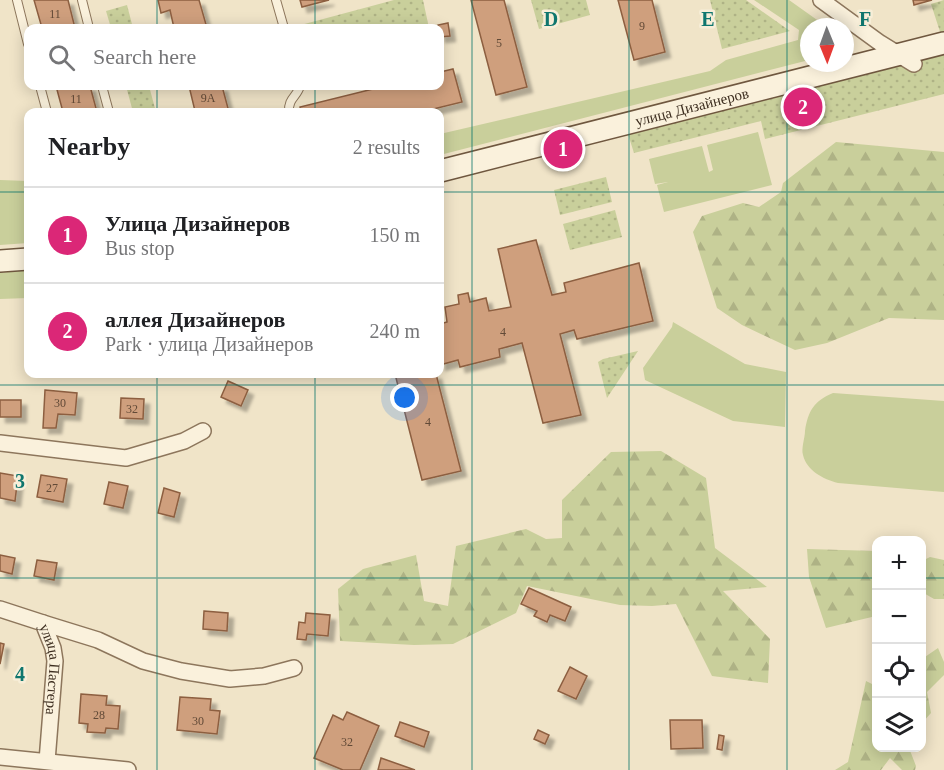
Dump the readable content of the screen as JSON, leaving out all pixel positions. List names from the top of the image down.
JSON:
{
  "streets": {
    "street": ["улица Дизайнеров", "улица Пастера"]
  },
  "house_numbers": [
    "11",
    "9",
    "5",
    "9А",
    "11",
    "4",
    "30",
    "32",
    "4",
    "27",
    "28",
    "30",
    "32"
  ],
  "north": "bottom",
  "page": {
    "search": "Search here",
    "pins": ["2", "1"],
    "heading": ["Nearby", "2 results"],
    "list": [
      {
        "mark": "1",
        "name": "Улица Дизайнеров",
        "note": "Bus stop",
        "value": "150 m"
      },
      {
        "mark": "2",
        "name": "аллея Дизайнеров",
        "note": "Park · улица Дизайнеров",
        "value": "240 m"
      }
    ],
    "map_buttons": ["+", "−"]
  },
  "grid": {
    "columns": ["D", "E", "F"],
    "rows": ["3", "4"]
  }
}
